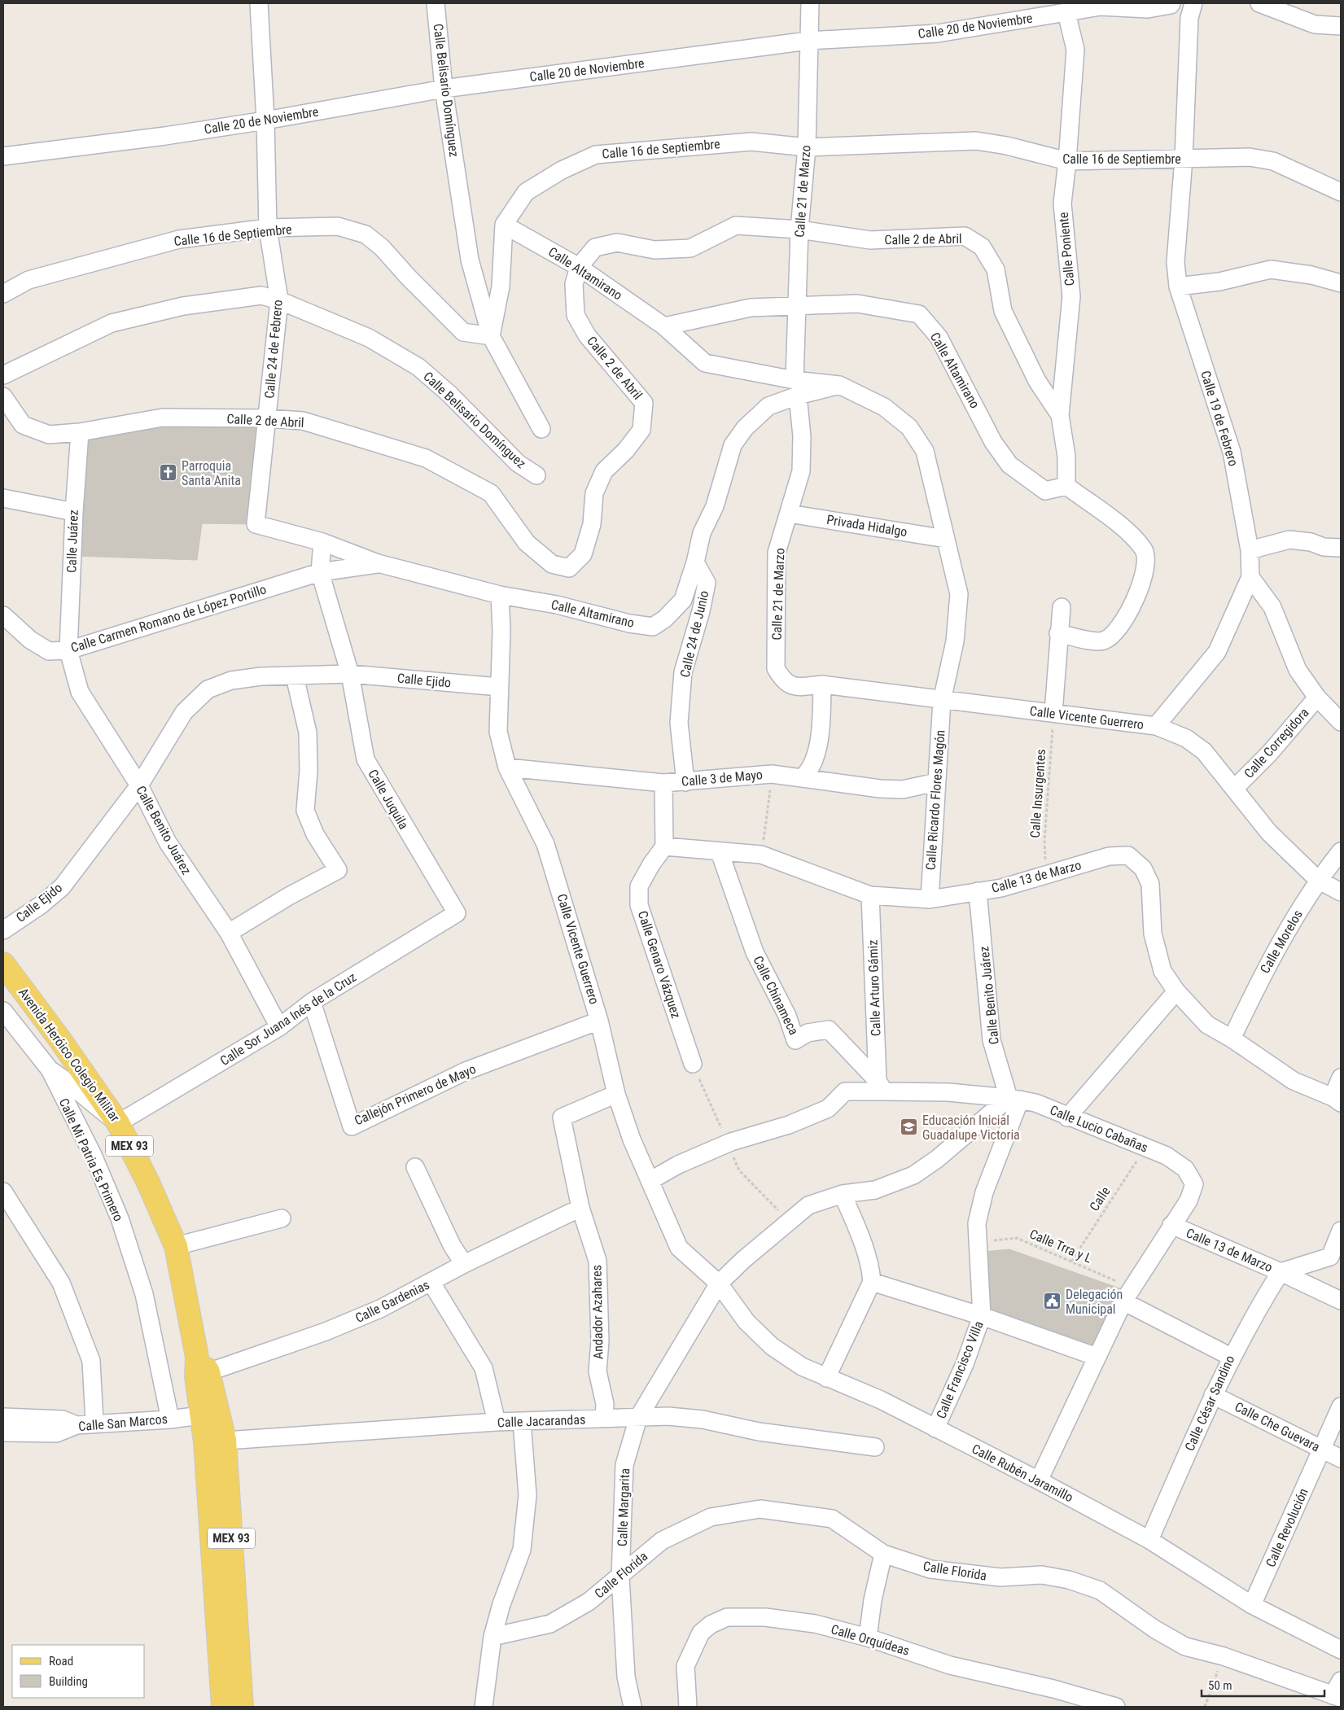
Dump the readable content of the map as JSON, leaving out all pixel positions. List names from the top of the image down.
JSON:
{
  "streets": {
    "main road": ["Avenida Heróico Colegio Militar", "MEX 93"],
    "street": [
      "Calle 20 de Noviembre",
      "Calle Belisario Domínguez",
      "Calle 16 de Septiembre",
      "Calle 21 de Marzo",
      "Calle 2 de Abril",
      "Calle Poniente",
      "Calle Altamirano",
      "Calle 24 de Febrero",
      "Calle 19 de Febrero",
      "Privada Hidalgo",
      "Calle Juárez",
      "Calle Carmen Romano de López Portillo",
      "Calle 24 de Junio",
      "Calle Ejido",
      "Calle Vicente Guerrero",
      "Calle Corregidora",
      "Calle 3 de Mayo",
      "Calle Juquila",
      "Calle Ricardo Flores Magón",
      "Calle Benito Juárez",
      "Calle 13 de Marzo",
      "Calle Morelos",
      "Calle Genaro Vázquez",
      "Calle Arturo Gámiz",
      "Calle Chinameca",
      "Calle Sor Juana Inés de la Cruz",
      "Callejón Primero de Mayo",
      "Calle Lucio Cabañas",
      "Calle Mi Patria Es Primero",
      "Calle Gardenias",
      "Andador Azahares",
      "Calle Francisco Villa",
      "Calle César Sandino",
      "Calle Jacarandas",
      "Calle San Marcos",
      "Calle Che Guevara",
      "Calle Rubén Jaramillo",
      "Calle Margarita",
      "Calle Revolución",
      "Calle Florida",
      "Calle Orquídeas"
    ],
    "path": ["Calle Insurgentes", "Calle", "Calle Trra y L"]
  },
  "crossings": [
    ["Calle 20 de Noviembre", "Calle Belisario Domínguez"],
    ["Calle 20 de Noviembre", "Calle 21 de Marzo"],
    ["Calle 20 de Noviembre", "Calle Poniente"],
    ["Calle 20 de Noviembre", "Calle 24 de Febrero"],
    ["Calle Belisario Domínguez", "Calle 16 de Septiembre"],
    ["Calle Belisario Domínguez", "Calle 24 de Febrero"],
    ["Calle 16 de Septiembre", "Calle 21 de Marzo"],
    ["Calle 16 de Septiembre", "Calle Poniente"],
    ["Calle 16 de Septiembre", "Calle Altamirano"],
    ["Calle 16 de Septiembre", "Calle 24 de Febrero"],
    ["Calle 16 de Septiembre", "Calle 19 de Febrero"],
    ["Calle 21 de Marzo", "Calle 2 de Abril"],
    ["Calle 21 de Marzo", "Calle Altamirano"],
    ["Calle 21 de Marzo", "Privada Hidalgo"],
    ["Calle 21 de Marzo", "Calle Vicente Guerrero"],
    ["Calle 21 de Marzo", "Calle Ricardo Flores Magón"],
    ["Calle 2 de Abril", "Calle Poniente"],
    ["Calle 2 de Abril", "Calle Altamirano"],
    ["Calle 2 de Abril", "Calle 24 de Febrero"],
    ["Calle 2 de Abril", "Calle Juárez"],
    ["Calle Poniente", "Calle Altamirano"],
    ["Calle Altamirano", "Calle 24 de Febrero"],
    ["Calle Altamirano", "Calle Carmen Romano de López Portillo"],
    ["Calle Altamirano", "Calle 24 de Junio"],
    ["Calle Altamirano", "Calle Vicente Guerrero"],
    ["Calle Altamirano", "Calle Ricardo Flores Magón"],
    ["Calle 19 de Febrero", "Calle Vicente Guerrero"],
    ["Privada Hidalgo", "Calle Ricardo Flores Magón"],
    ["Calle Juárez", "Calle Carmen Romano de López Portillo"],
    ["Calle Juárez", "Calle Benito Juárez"],
    ["Calle Carmen Romano de López Portillo", "Calle Benito Juárez"],
    ["Calle 24 de Junio", "Calle 3 de Mayo"],
    ["Calle Ejido", "Calle Vicente Guerrero"],
    ["Calle Ejido", "Calle Juquila"],
    ["Calle Ejido", "Calle Benito Juárez"],
    ["Calle Vicente Guerrero", "Calle Corregidora"],
    ["Calle Vicente Guerrero", "Calle 3 de Mayo"],
    ["Calle Vicente Guerrero", "Calle Insurgentes"],
    ["Calle Vicente Guerrero", "Calle Ricardo Flores Magón"],
    ["Calle Vicente Guerrero", "Calle Morelos"],
    ["Calle Vicente Guerrero", "Callejón Primero de Mayo"],
    ["Calle Vicente Guerrero", "Calle Lucio Cabañas"],
    ["Calle Vicente Guerrero", "Andador Azahares"],
    ["Calle Vicente Guerrero", "Calle Rubén Jaramillo"],
    ["Calle Vicente Guerrero", "Calle Margarita"],
    ["Calle 3 de Mayo", "Calle Ricardo Flores Magón"],
    ["Calle Insurgentes", "Calle 13 de Marzo"],
    ["Calle Juquila", "Calle Sor Juana Inés de la Cruz"],
    ["Calle Ricardo Flores Magón", "Calle 13 de Marzo"],
    ["Calle Benito Juárez", "Calle 13 de Marzo"],
    ["Calle Benito Juárez", "Calle Sor Juana Inés de la Cruz"],
    ["Calle Benito Juárez", "Calle Lucio Cabañas"],
    ["Calle Benito Juárez", "Calle Francisco Villa"],
    ["Calle 13 de Marzo", "Calle Morelos"],
    ["Calle 13 de Marzo", "Calle Genaro Vázquez"],
    ["Calle 13 de Marzo", "Calle Arturo Gámiz"],
    ["Calle 13 de Marzo", "Calle Chinameca"],
    ["Calle 13 de Marzo", "Calle Lucio Cabañas"],
    ["Calle 13 de Marzo", "Calle César Sandino"],
    ["Calle Arturo Gámiz", "Calle Chinameca"],
    ["Calle Arturo Gámiz", "Calle Lucio Cabañas"],
    ["Calle Chinameca", "Calle Lucio Cabañas"],
    ["Calle Sor Juana Inés de la Cruz", "Avenida Heróico Colegio Militar"],
    ["Calle Sor Juana Inés de la Cruz", "Callejón Primero de Mayo"],
    ["Avenida Heróico Colegio Militar", "Calle Gardenias"],
    ["Avenida Heróico Colegio Militar", "Calle Jacarandas"],
    ["Avenida Heróico Colegio Militar", "Calle San Marcos"],
    ["Calle Lucio Cabañas", "Calle"],
    ["Calle Lucio Cabañas", "Calle Trra y L"],
    ["Calle Lucio Cabañas", "Calle Francisco Villa"],
    ["Calle Lucio Cabañas", "Calle Rubén Jaramillo"],
    ["Calle Mi Patria Es Primero", "Calle San Marcos"],
    ["Calle", "Calle Trra y L"],
    ["Calle Trra y L", "Calle Francisco Villa"],
    ["Calle Gardenias", "Andador Azahares"],
    ["Andador Azahares", "Calle Jacarandas"],
    ["Calle Francisco Villa", "Calle Rubén Jaramillo"],
    ["Calle César Sandino", "Calle Che Guevara"],
    ["Calle César Sandino", "Calle Rubén Jaramillo"],
    ["Calle Jacarandas", "Calle Margarita"],
    ["Calle Che Guevara", "Calle Revolución"],
    ["Calle Rubén Jaramillo", "Calle Margarita"],
    ["Calle Rubén Jaramillo", "Calle Revolución"],
    ["Calle Margarita", "Calle Florida"]
  ],
  "places": {
    "church": ["Parroquia Santa Anita"],
    "school or university": ["Educación Inicial Guadalupe Victoria"],
    "public building": ["Delegación Municipal"]
  },
  "legend": ["Road", "Building"],
  "scale_bar": "50 m"
}
